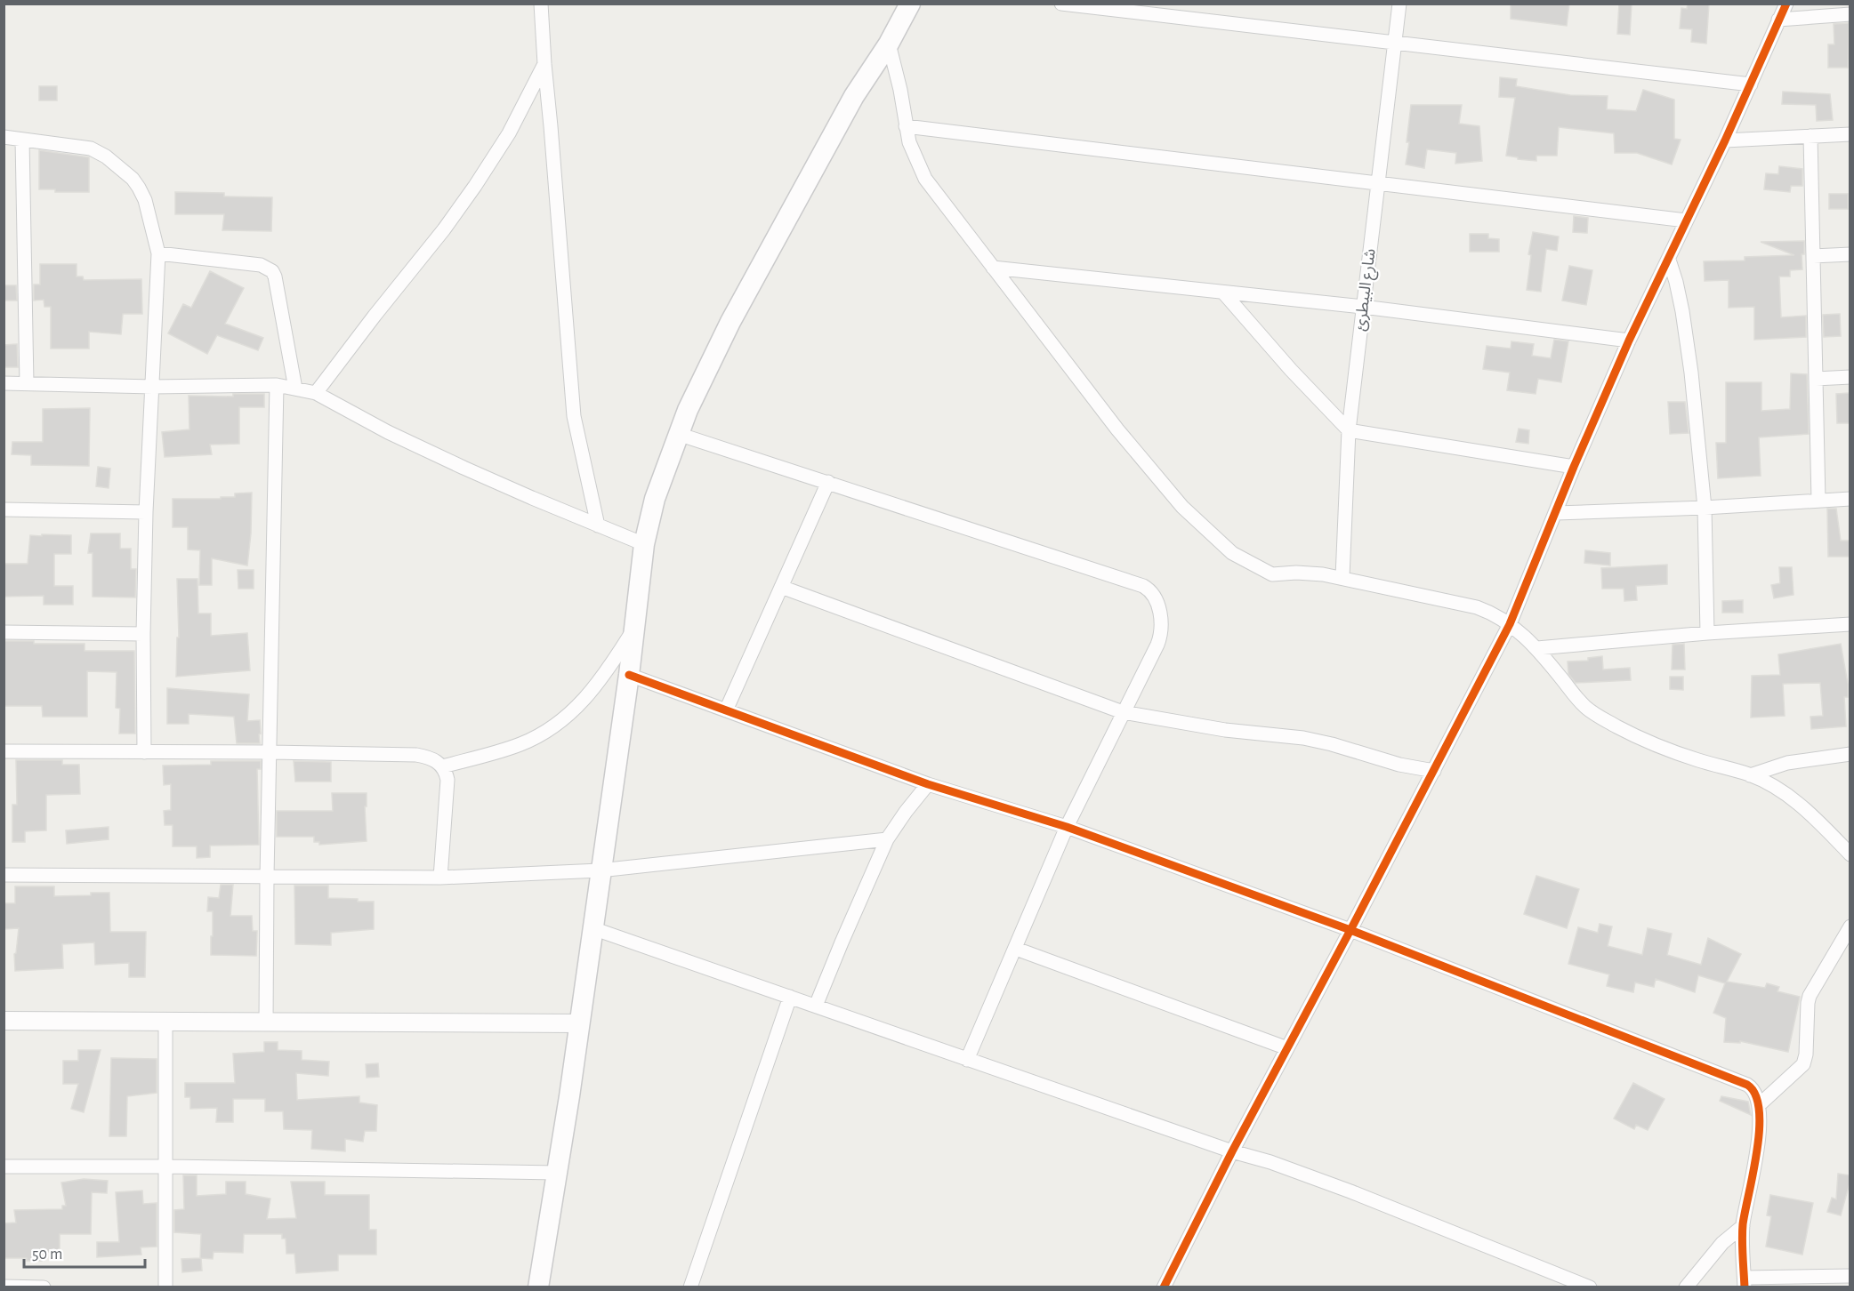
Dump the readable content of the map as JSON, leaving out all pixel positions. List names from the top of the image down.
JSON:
{
  "streets": {
    "street": ["شارع البيطرئ"]
  },
  "scale_bar": "50 m"
}
